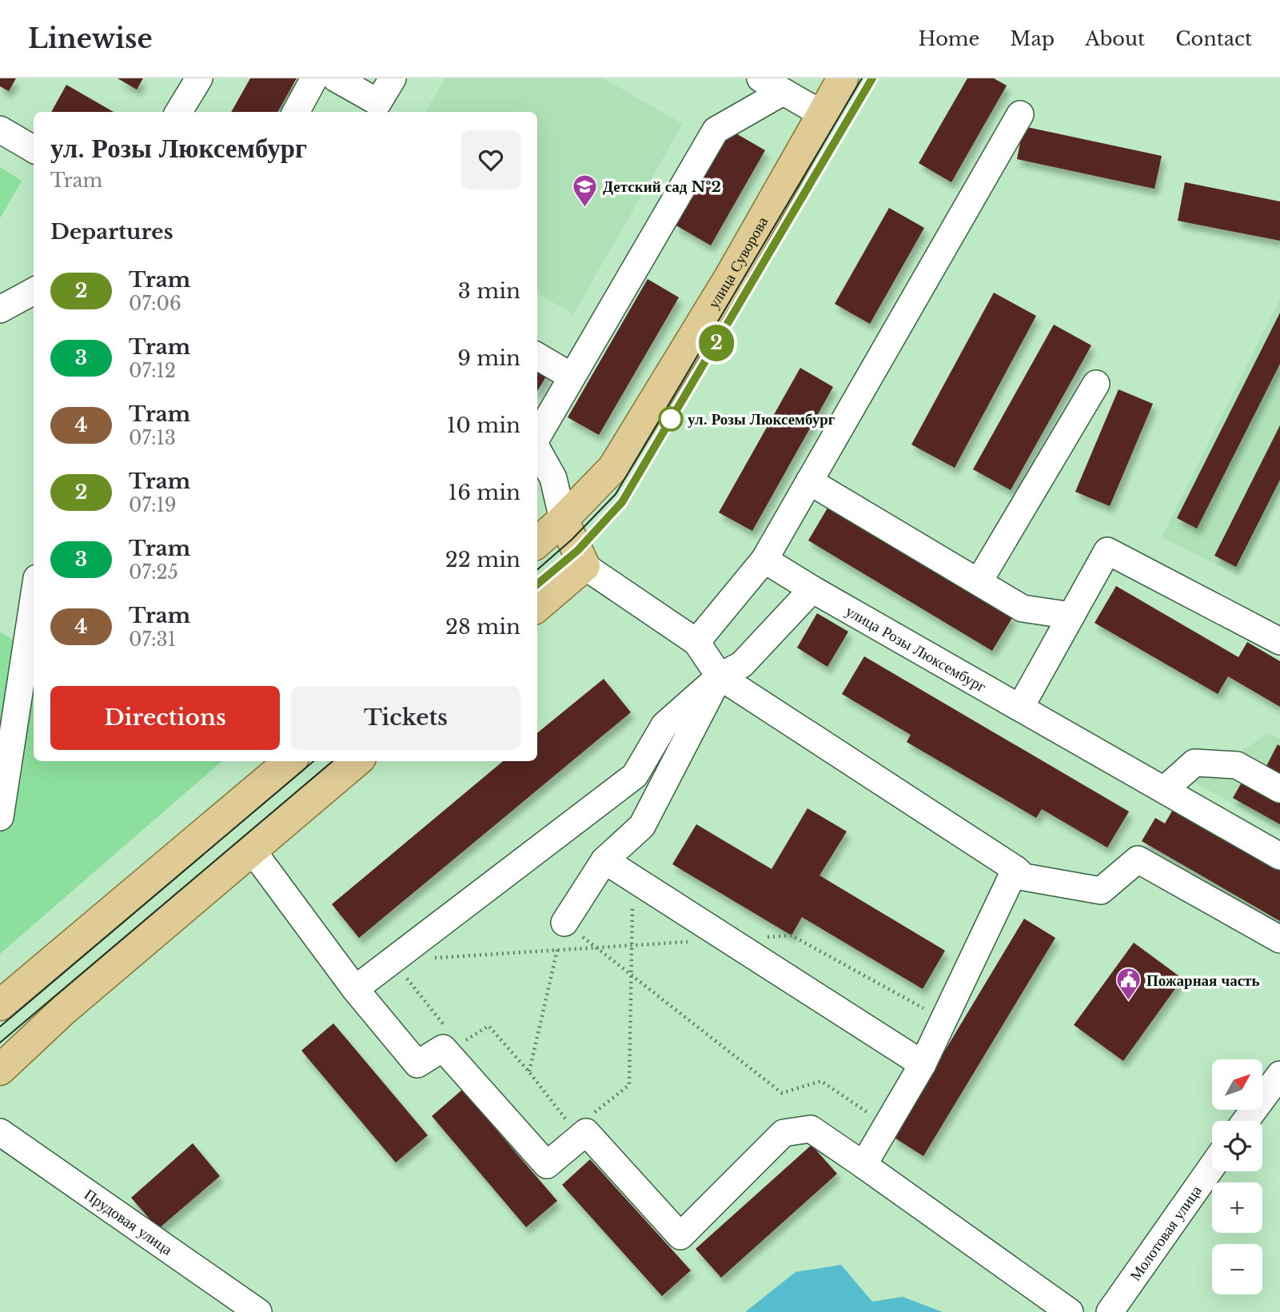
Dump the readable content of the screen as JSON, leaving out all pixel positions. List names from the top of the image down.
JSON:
{
  "streets": {
    "main road": ["улица Суворова"],
    "street": ["улица Розы Люксембург", "Прудовая улица", "Молотовая улица"]
  },
  "places": {
    "school or university": ["Детский сад №2"],
    "other": ["ул. Розы Люксембург"],
    "public building": ["Пожарная часть"]
  },
  "lines": ["tram line 2"],
  "north": "top right",
  "page": {
    "header": "Linewise",
    "nav": [
      "Home",
      "Map",
      "About",
      "Contact"
    ],
    "on_map": "2",
    "heading": [
      ["ул. Розы Люксембург", "Tram"],
      "Departures"
    ],
    "list": [
      {
        "mark": "2",
        "name": "Tram",
        "note": "07:06",
        "value": "3 min"
      },
      {
        "mark": "3",
        "name": "Tram",
        "note": "07:12",
        "value": "9 min"
      },
      {
        "mark": "4",
        "name": "Tram",
        "note": "07:13",
        "value": "10 min"
      },
      {
        "mark": "2",
        "name": "Tram",
        "note": "07:19",
        "value": "16 min"
      },
      {
        "mark": "3",
        "name": "Tram",
        "note": "07:25",
        "value": "22 min"
      },
      {
        "mark": "4",
        "name": "Tram",
        "note": "07:31",
        "value": "28 min"
      }
    ],
    "buttons": ["Directions", "Tickets"],
    "map_buttons": ["+", "−"]
  }
}
